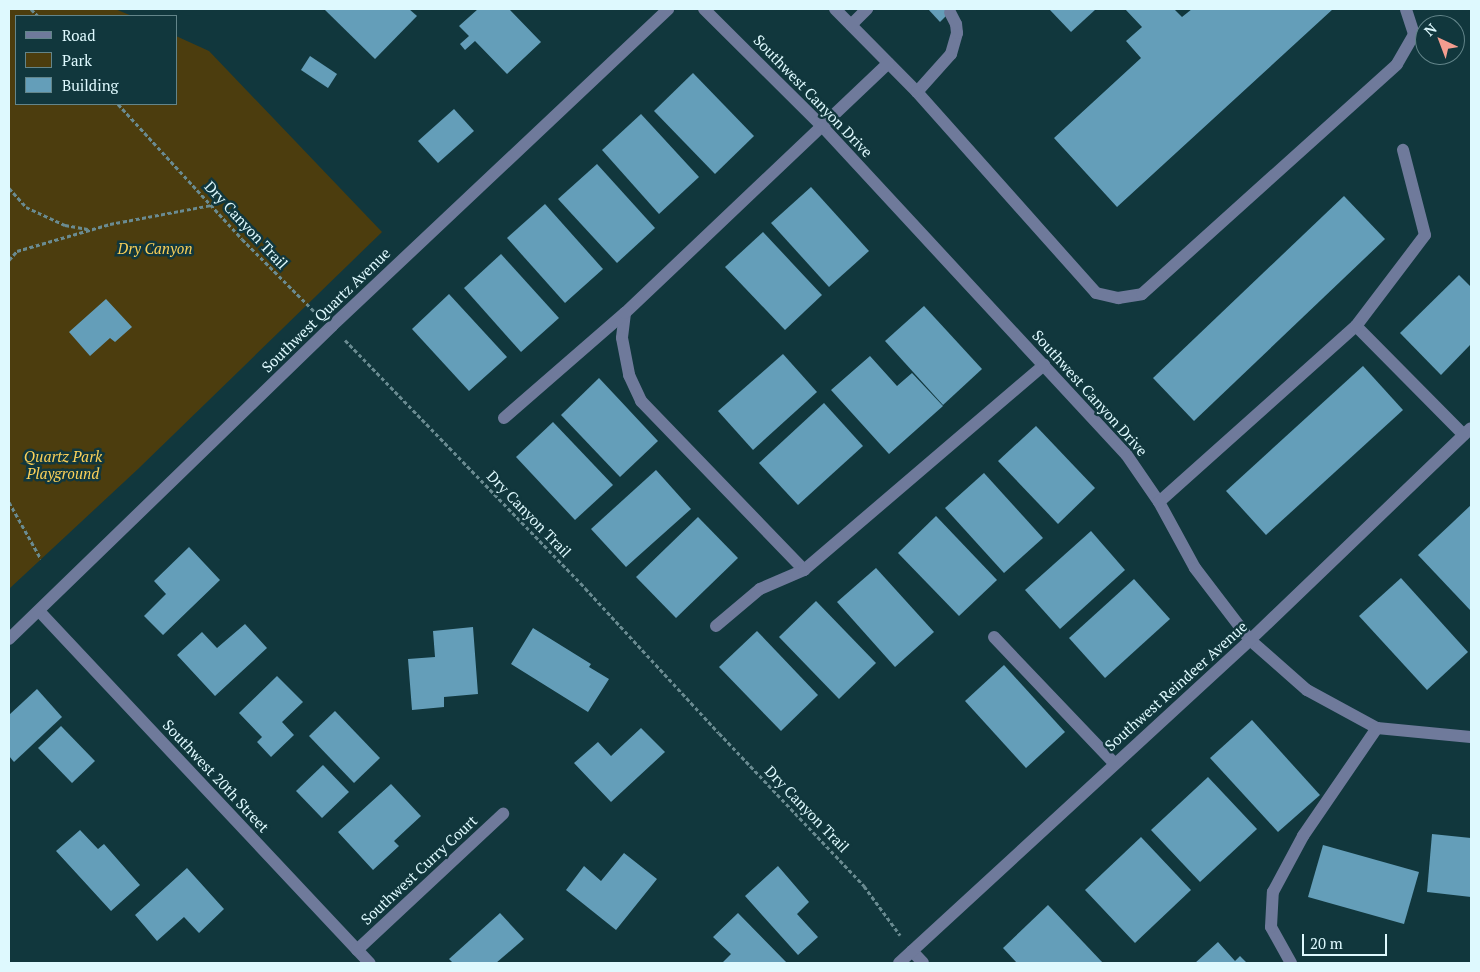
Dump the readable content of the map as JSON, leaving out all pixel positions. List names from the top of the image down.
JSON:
{
  "streets": {
    "street": [
      "Southwest Canyon Drive",
      "Southwest Quartz Avenue",
      "Southwest Reindeer Avenue",
      "Southwest 20th Street",
      "Southwest Curry Court"
    ],
    "path": ["Dry Canyon Trail"]
  },
  "crossings": [
    ["Southwest Canyon Drive", "Southwest Reindeer Avenue"],
    ["Dry Canyon Trail", "Southwest Quartz Avenue"],
    ["Dry Canyon Trail", "Southwest Reindeer Avenue"],
    ["Southwest Quartz Avenue", "Southwest 20th Street"],
    ["Southwest 20th Street", "Southwest Curry Court"]
  ],
  "parks": ["Dry Canyon", "Quartz Park Playground"],
  "legend": ["Road", "Park", "Building"],
  "scale_bar": "20 m",
  "north": "top left"
}
